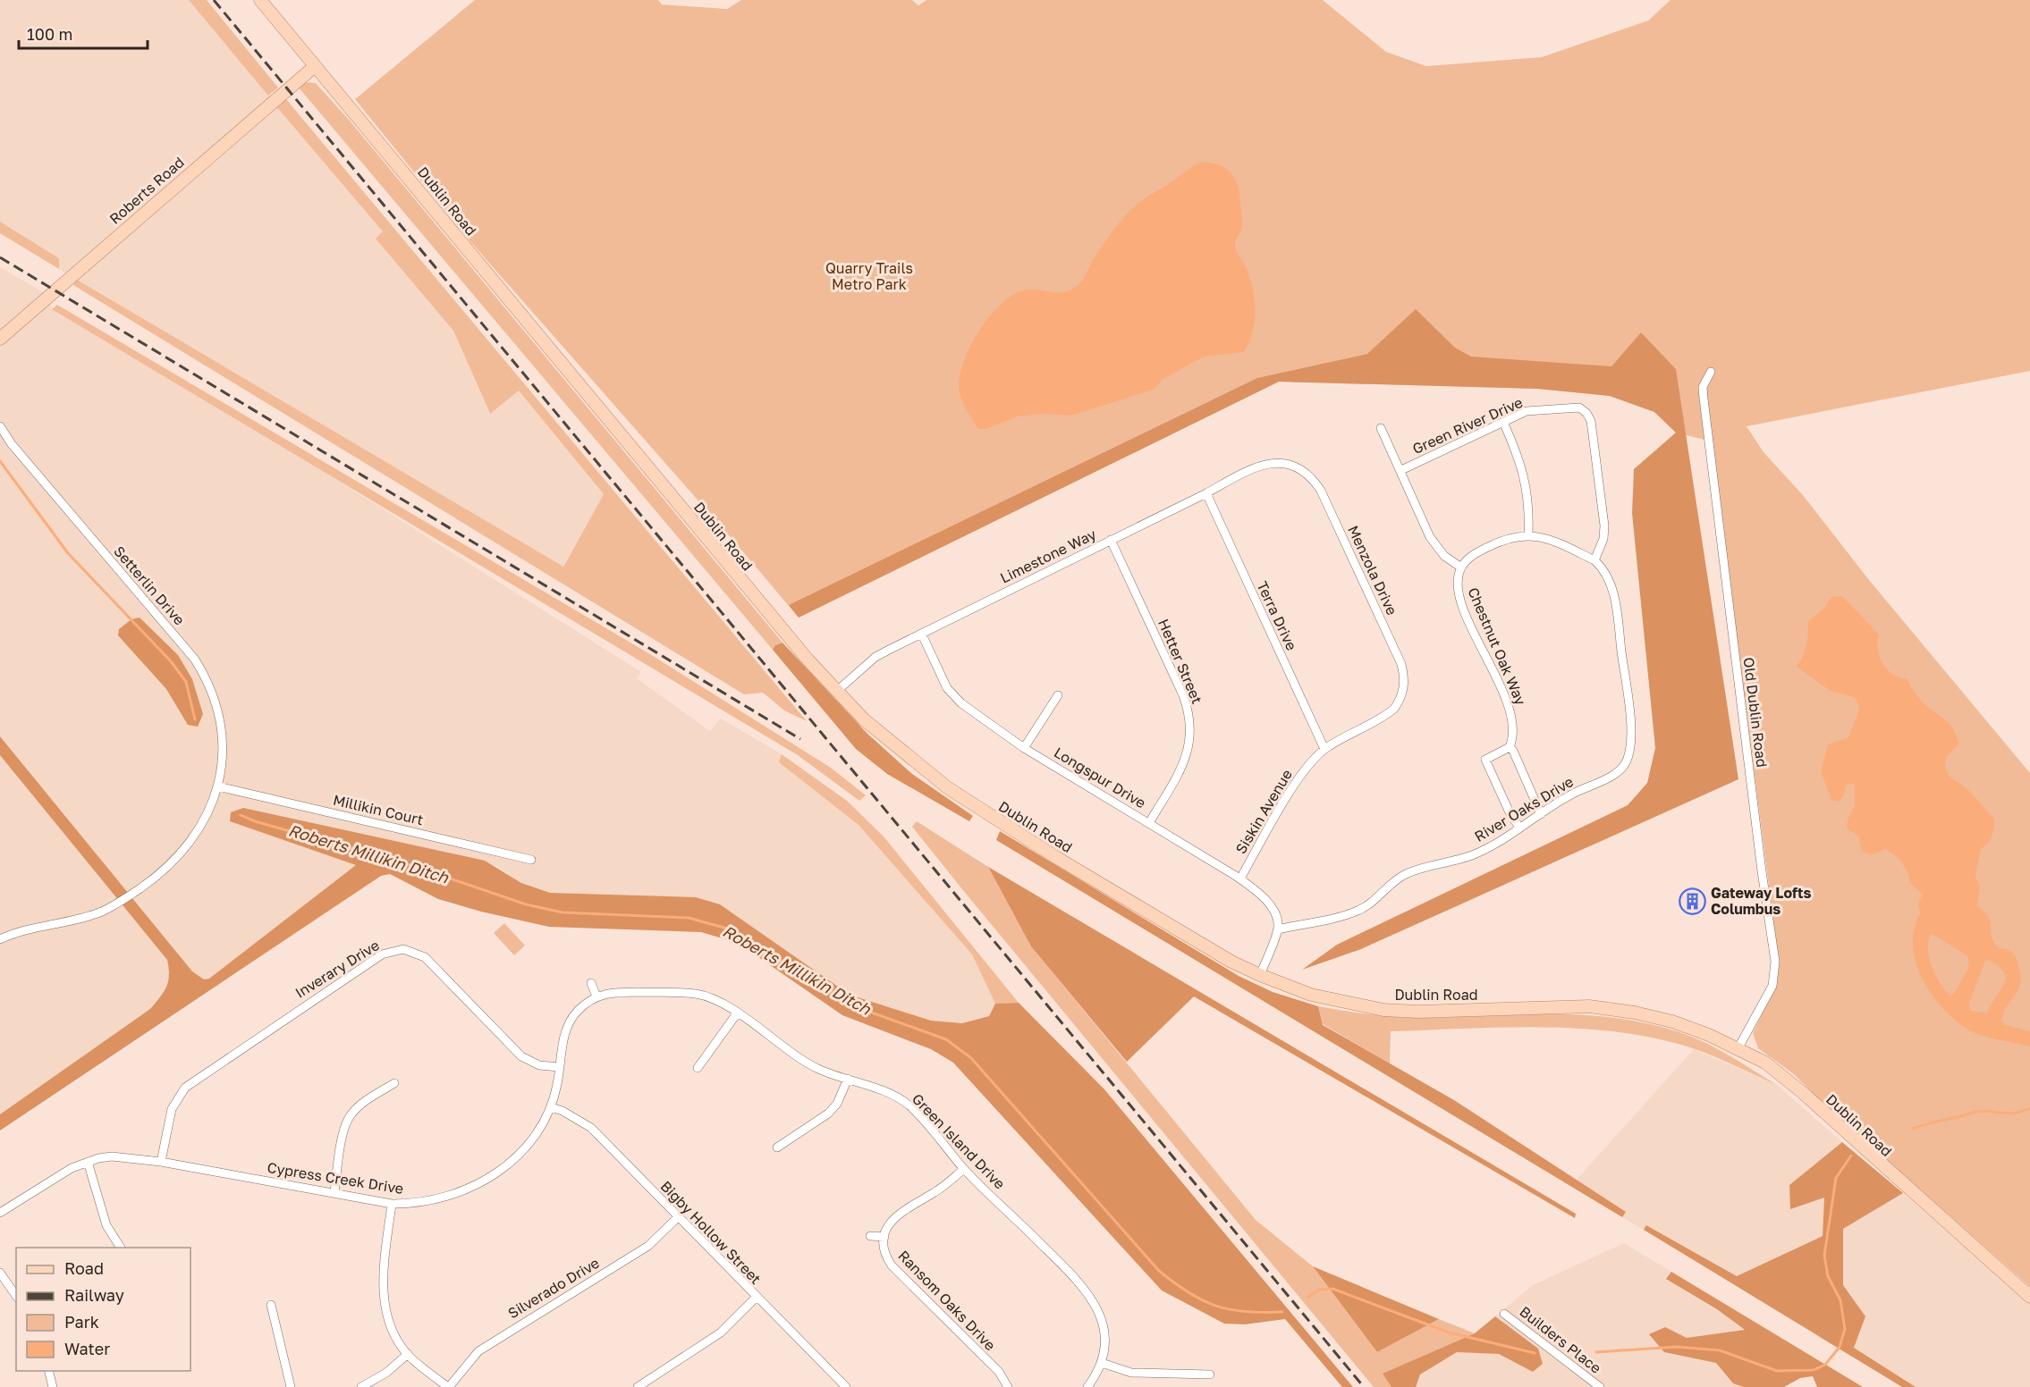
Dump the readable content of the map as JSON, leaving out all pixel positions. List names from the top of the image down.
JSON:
{
  "streets": {
    "main road": ["Roberts Road", "Dublin Road"],
    "street": [
      "Green River Drive",
      "Limestone Way",
      "Menzola Drive",
      "Setterlin Drive",
      "Terra Drive",
      "Chestnut Oak Way",
      "Hetter Street",
      "Old Dublin Road",
      "Longspur Drive",
      "River Oaks Drive",
      "Millikin Court",
      "Siskin Avenue",
      "Inverary Drive",
      "Green Island Drive",
      "Cypress Creek Drive",
      "Bigby Hollow Street",
      "Silverado Drive",
      "Ransom Oaks Drive",
      "Builders Place"
    ]
  },
  "crossings": [
    ["Roberts Road", "Dublin Road"],
    ["Dublin Road", "Limestone Way"],
    ["Dublin Road", "Old Dublin Road"],
    ["Green River Drive", "River Oaks Drive"],
    ["Limestone Way", "Menzola Drive"],
    ["Limestone Way", "Terra Drive"],
    ["Limestone Way", "Hetter Street"],
    ["Limestone Way", "Longspur Drive"],
    ["Menzola Drive", "Siskin Avenue"],
    ["Setterlin Drive", "Millikin Court"],
    ["Terra Drive", "Siskin Avenue"],
    ["Hetter Street", "Longspur Drive"],
    ["Longspur Drive", "River Oaks Drive"],
    ["Longspur Drive", "Siskin Avenue"],
    ["Inverary Drive", "Cypress Creek Drive"],
    ["Green Island Drive", "Cypress Creek Drive"],
    ["Cypress Creek Drive", "Bigby Hollow Street"],
    ["Bigby Hollow Street", "Silverado Drive"]
  ],
  "water": ["Roberts Millikin Ditch"],
  "parks": ["Quarry Trails Metro Park"],
  "places": {
    "building": ["Gateway Lofts Columbus"]
  },
  "legend": [
    "Road",
    "Railway",
    "Park",
    "Water"
  ],
  "scale_bar": "100 m"
}
